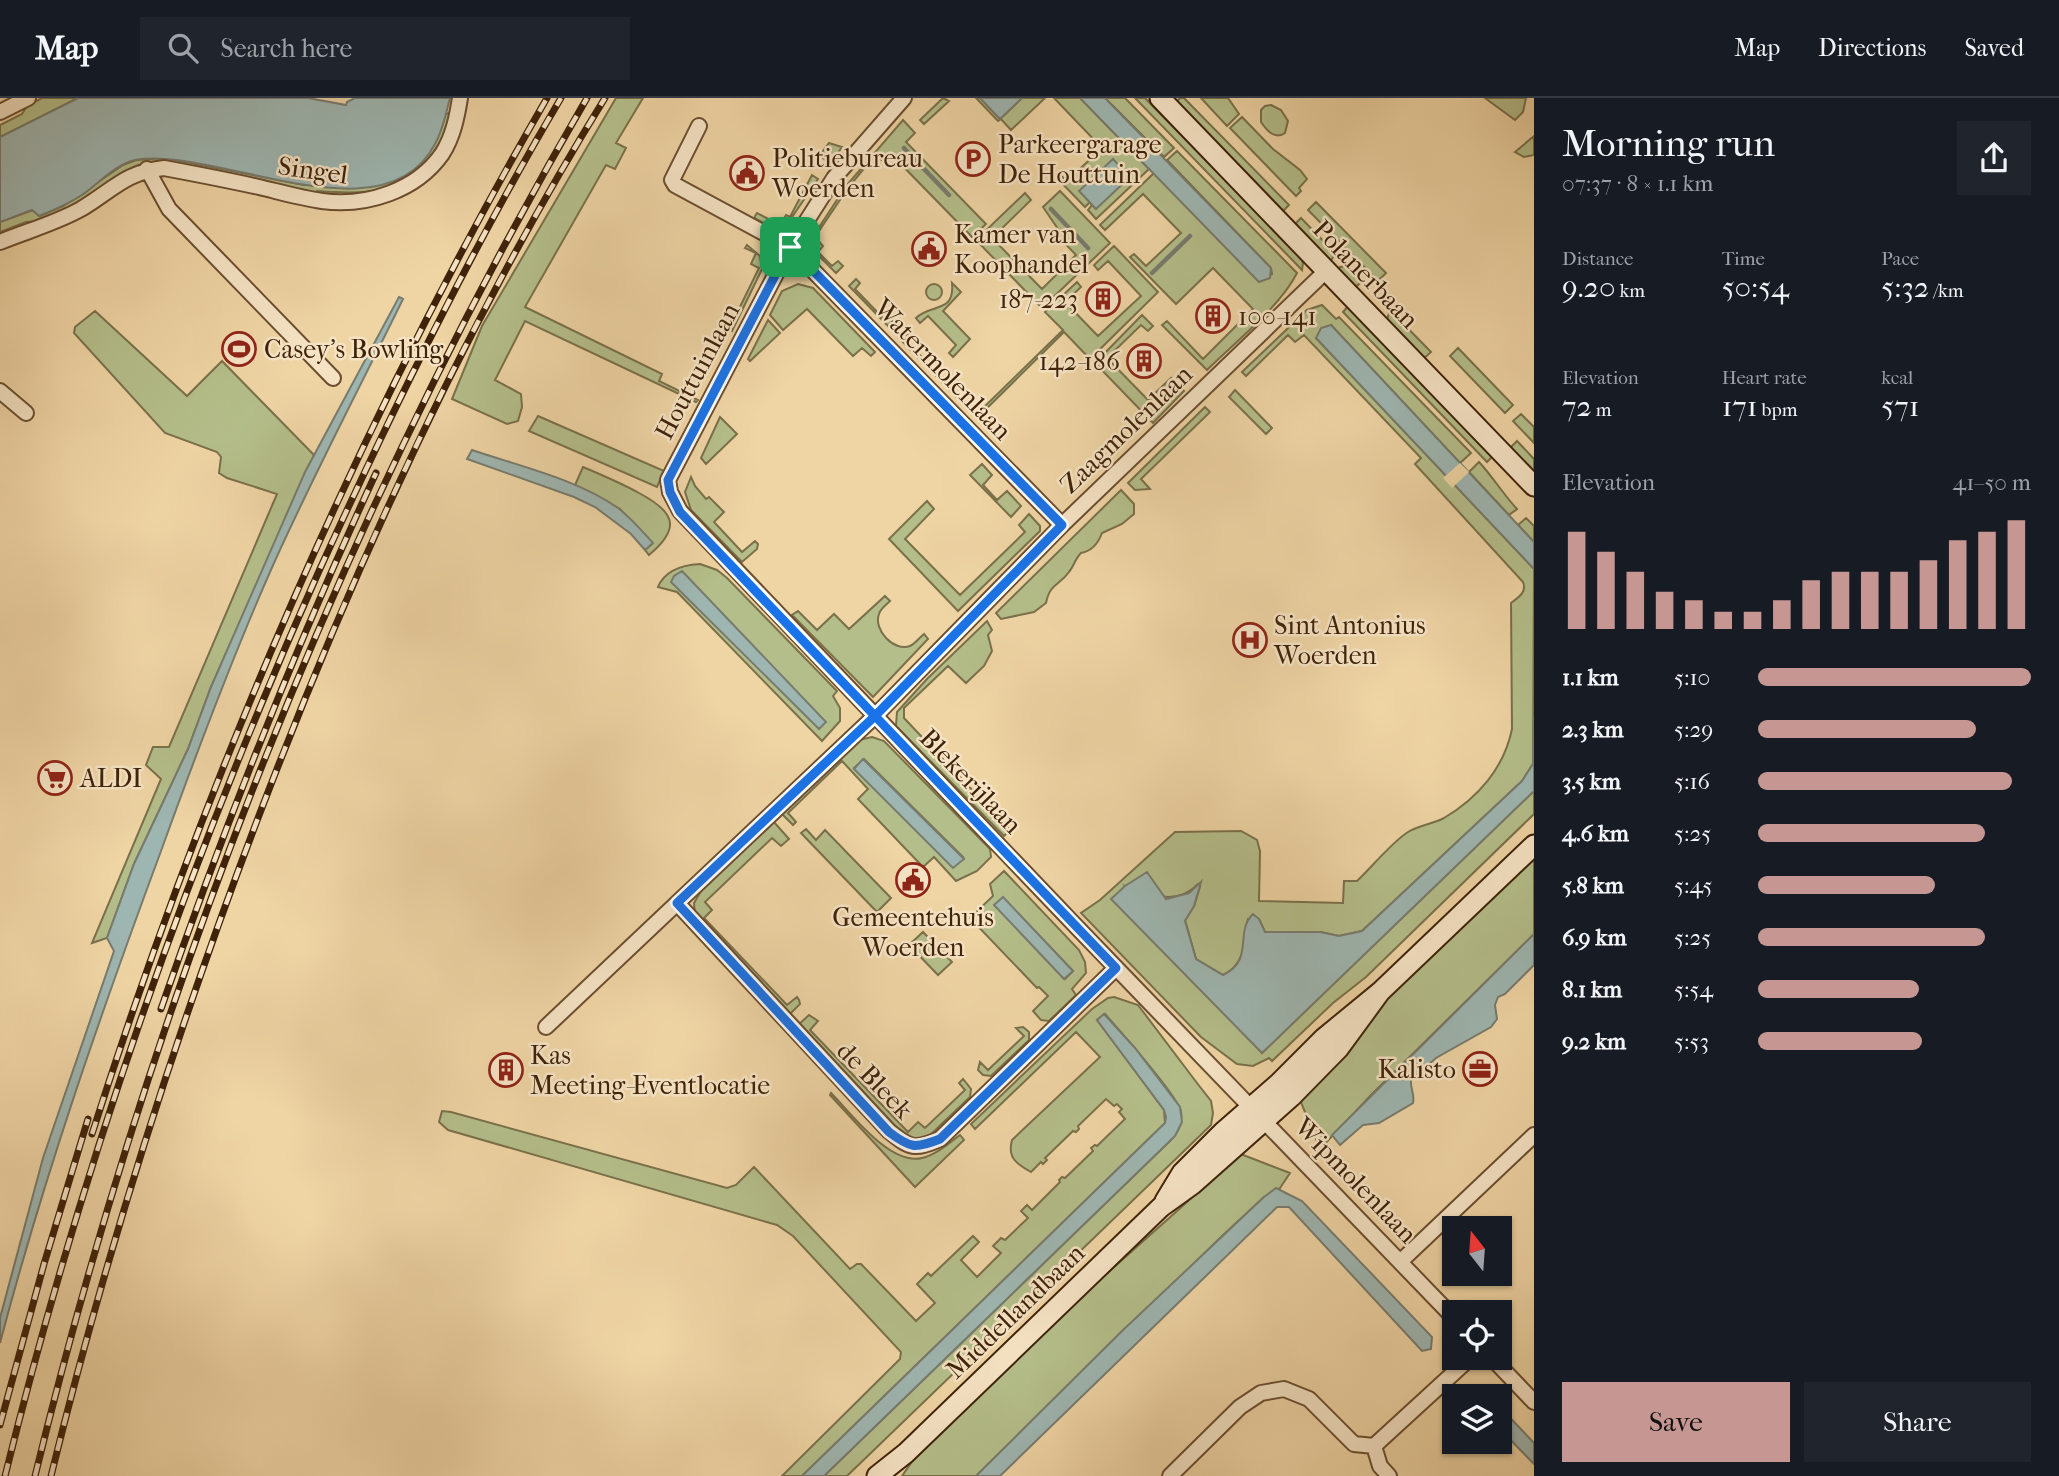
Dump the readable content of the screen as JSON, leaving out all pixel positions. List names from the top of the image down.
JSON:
{
  "streets": {
    "main road": ["Polanerbaan", "Middellandbaan"],
    "street": [
      "Singel",
      "Watermolenlaan",
      "Houttuinlaan",
      "Zaagmolenlaan",
      "Blekerijlaan",
      "de Bleek",
      "Wipmolenlaan"
    ]
  },
  "crossings": [
    ["Polanerbaan", "Zaagmolenlaan"],
    ["Watermolenlaan", "Houttuinlaan"],
    ["Watermolenlaan", "Zaagmolenlaan"],
    ["Houttuinlaan", "Blekerijlaan"],
    ["Zaagmolenlaan", "Blekerijlaan"],
    ["Blekerijlaan", "de Bleek"],
    ["Blekerijlaan", "Wipmolenlaan"],
    ["Blekerijlaan", "Middellandbaan"],
    ["Wipmolenlaan", "Middellandbaan"]
  ],
  "places": {
    "parking": ["Parkeergarage De Houttuin"],
    "public building": ["Politiebureau Woerden", "Kamer van Koophandel", "Gemeentehuis Woerden"],
    "building": [
      "187-223",
      "100-141",
      "142-186",
      "Kas Meeting-Eventlocatie"
    ],
    "sports": ["Casey's Bowling"],
    "hospital": ["Sint Antonius Woerden"],
    "supermarket": ["ALDI"],
    "office": ["Kalisto"]
  },
  "north": "top",
  "page": {
    "header": "Map",
    "search": "Search here",
    "nav": ["Map", "Directions", "Saved"],
    "heading": ["Morning run", "07:37 · 8 × 1.1 km"],
    "stats": [
      ["Distance", "9.20 km"],
      ["Time", "50:54"],
      ["Pace", "5:32 /km"],
      ["Elevation", "72 m"],
      ["Heart rate", "171 bpm"],
      ["kcal", "571"]
    ],
    "chart": ["Elevation", "41–50 m"],
    "list": [
      {
        "name": "1.1 km",
        "note": "5:10"
      },
      {
        "name": "2.3 km",
        "note": "5:29"
      },
      {
        "name": "3.5 km",
        "note": "5:16"
      },
      {
        "name": "4.6 km",
        "note": "5:25"
      },
      {
        "name": "5.8 km",
        "note": "5:45"
      },
      {
        "name": "6.9 km",
        "note": "5:25"
      },
      {
        "name": "8.1 km",
        "note": "5:54"
      },
      {
        "name": "9.2 km",
        "note": "5:53"
      }
    ],
    "buttons": ["Save", "Share"]
  }
}
